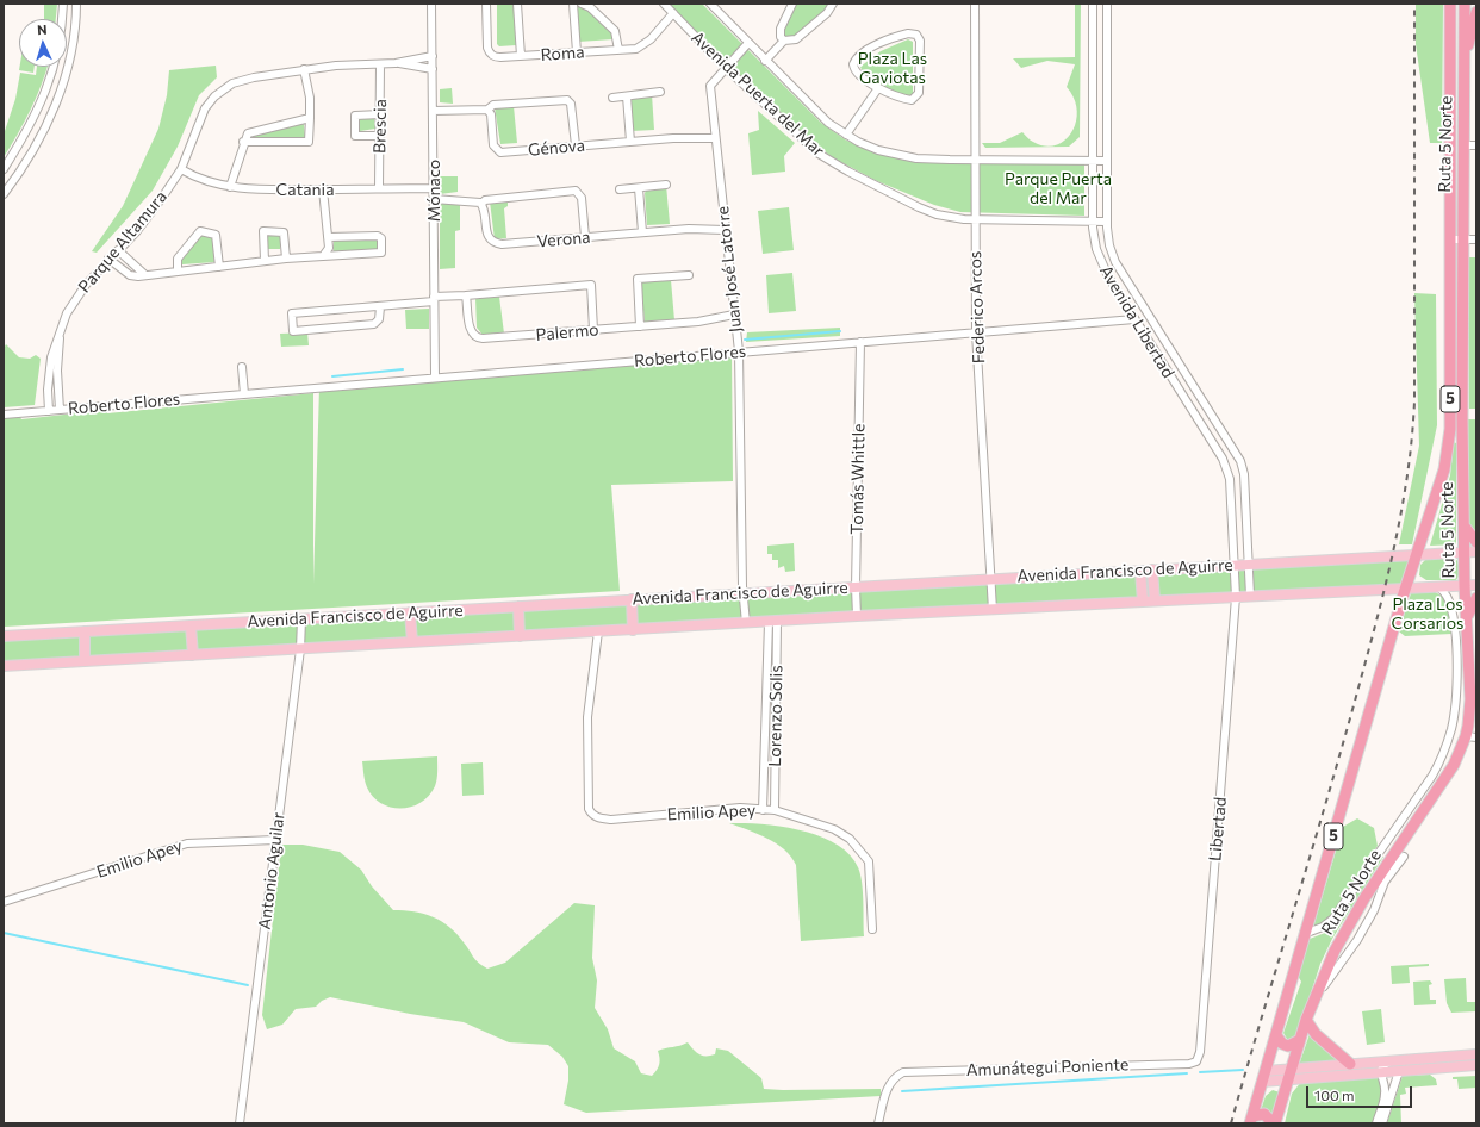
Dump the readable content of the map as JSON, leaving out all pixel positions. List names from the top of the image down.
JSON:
{
  "streets": {
    "highway": ["Ruta 5 Norte", "5"],
    "main road": ["Avenida Francisco de Aguirre"],
    "street": [
      "Roma",
      "Avenida Puerta del Mar",
      "Brescia",
      "Génova",
      "Catania",
      "Mónaco",
      "Verona",
      "Parque Altamura",
      "Juan José Latorre",
      "Federico Arcos",
      "Avenida Libertad",
      "Palermo",
      "Roberto Flores",
      "Tomás Whittle",
      "Lorenzo Solis",
      "Emilio Apey",
      "Libertad",
      "Antonio Aguilar",
      "Amunátegui Poniente"
    ]
  },
  "crossings": [
    ["Roma", "Avenida Puerta del Mar"],
    ["Avenida Puerta del Mar", "Juan José Latorre"],
    ["Avenida Puerta del Mar", "Federico Arcos"],
    ["Avenida Puerta del Mar", "Avenida Libertad"],
    ["Brescia", "Catania"],
    ["Brescia", "Parque Altamura"],
    ["Ruta 5 Norte", "Avenida Francisco de Aguirre"],
    ["Génova", "Juan José Latorre"],
    ["Catania", "Mónaco"],
    ["Catania", "Parque Altamura"],
    ["Mónaco", "Parque Altamura"],
    ["Mónaco", "Roberto Flores"],
    ["Verona", "Juan José Latorre"],
    ["Parque Altamura", "Roberto Flores"],
    ["Juan José Latorre", "Palermo"],
    ["Juan José Latorre", "Roberto Flores"],
    ["Juan José Latorre", "Avenida Francisco de Aguirre"],
    ["Federico Arcos", "Roberto Flores"],
    ["Federico Arcos", "Avenida Francisco de Aguirre"],
    ["Avenida Libertad", "Roberto Flores"],
    ["Avenida Libertad", "Avenida Francisco de Aguirre"],
    ["Avenida Libertad", "Libertad"],
    ["Roberto Flores", "Tomás Whittle"],
    ["Tomás Whittle", "Avenida Francisco de Aguirre"],
    ["Avenida Francisco de Aguirre", "Lorenzo Solis"],
    ["Avenida Francisco de Aguirre", "Emilio Apey"],
    ["Avenida Francisco de Aguirre", "Libertad"],
    ["Avenida Francisco de Aguirre", "Antonio Aguilar"],
    ["Lorenzo Solis", "Emilio Apey"],
    ["Emilio Apey", "Antonio Aguilar"],
    ["Libertad", "Amunátegui Poniente"]
  ],
  "parks": ["Plaza Las Gaviotas", "Parque Puerta del Mar", "Plaza Los Corsarios"],
  "scale_bar": "100 m",
  "north": "top"
}
